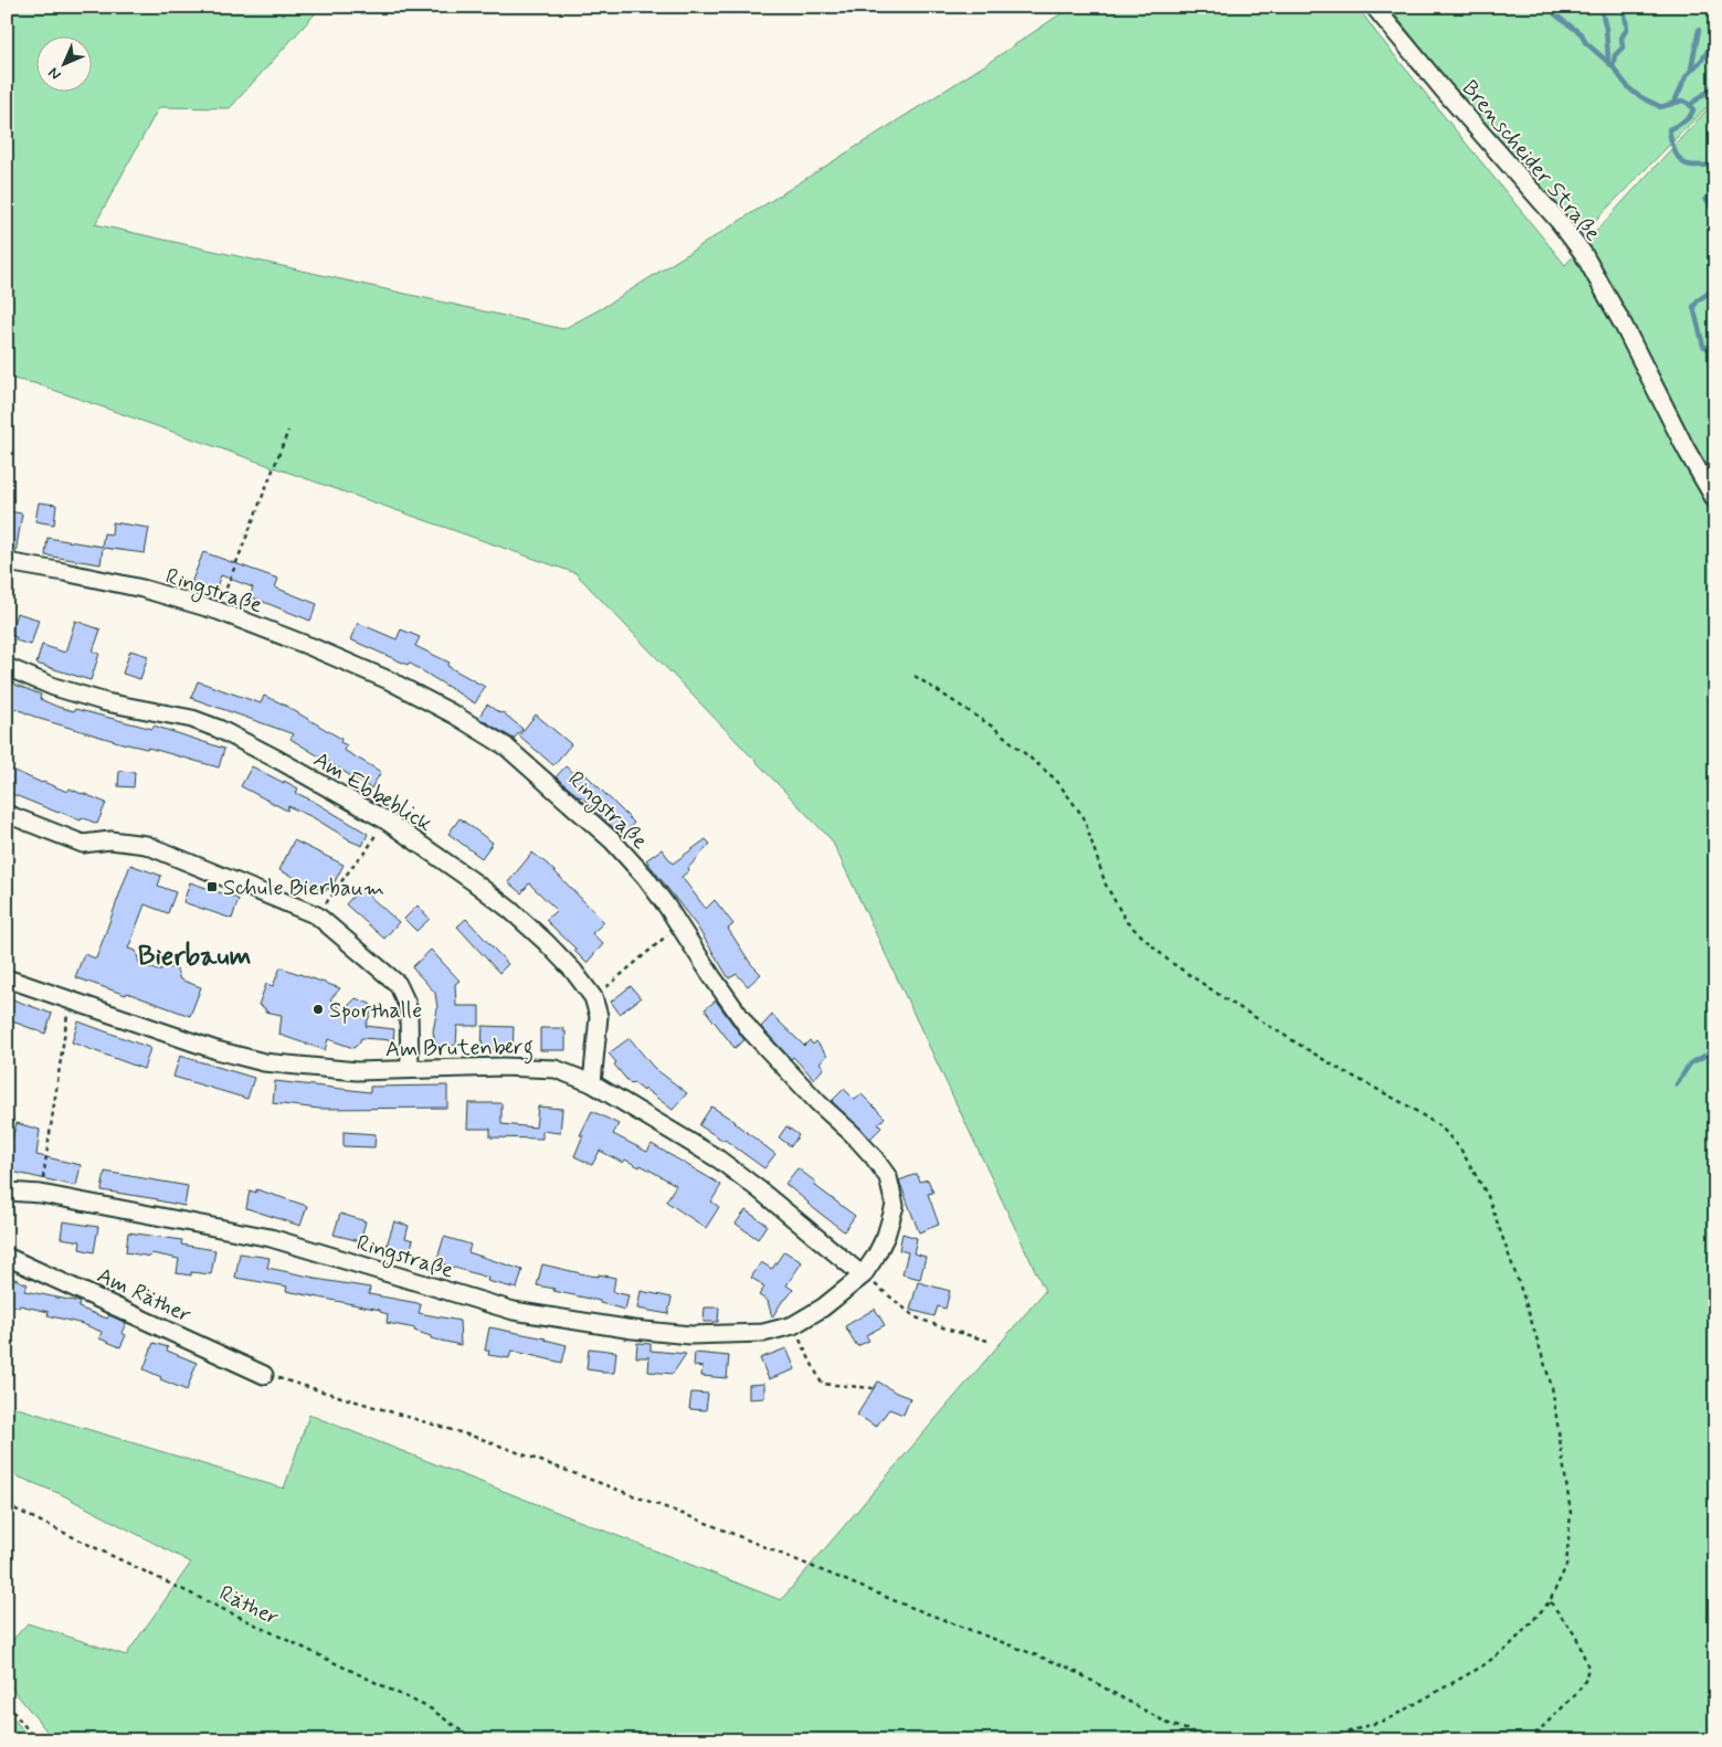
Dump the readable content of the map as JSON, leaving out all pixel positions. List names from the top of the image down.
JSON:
{
  "streets": {
    "street": [
      "Brenscheider Straße",
      "Ringstraße",
      "Am Ebbeblick",
      "Am Brutenberg",
      "Am Räther"
    ],
    "path": ["Räther"]
  },
  "crossings": [
    ["Ringstraße", "Am Brutenberg"],
    ["Am Ebbeblick", "Am Brutenberg"]
  ],
  "districts": ["Bierbaum"],
  "places": {
    "transit": ["Schule Bierbaum"],
    "other": ["Sporthalle"]
  },
  "north": "bottom left"
}
